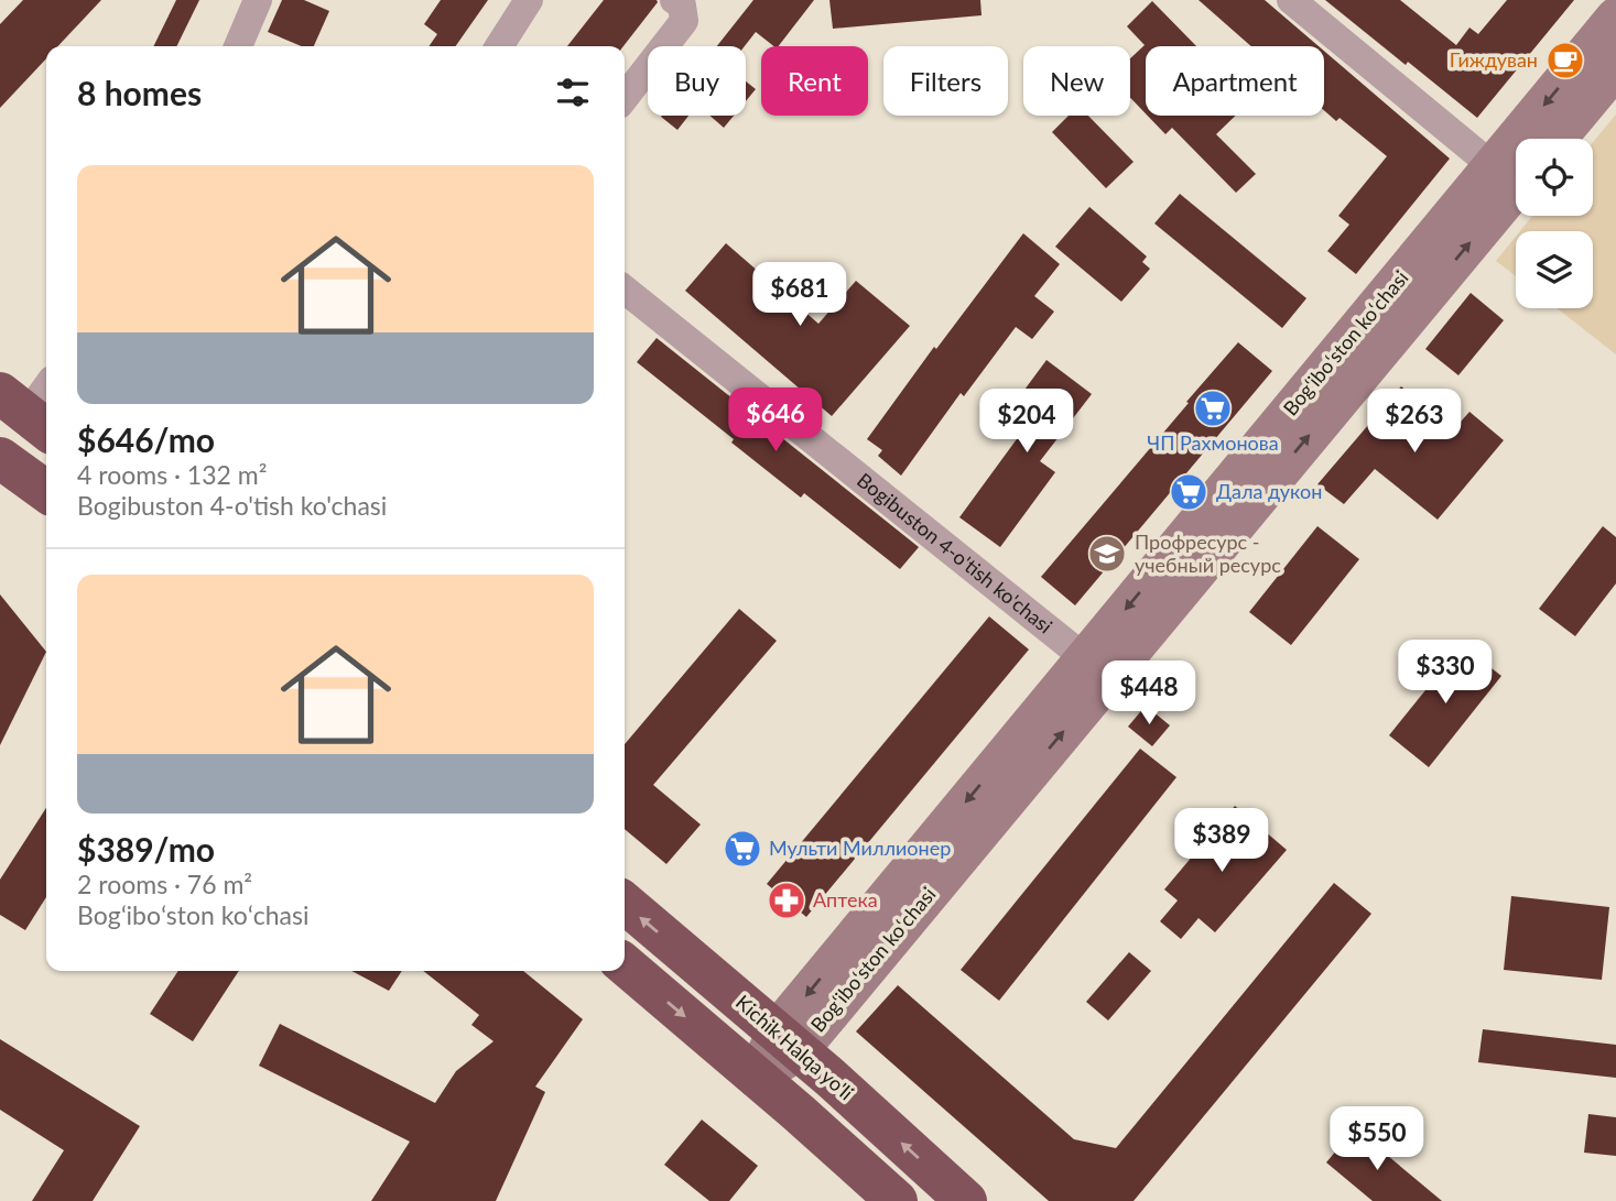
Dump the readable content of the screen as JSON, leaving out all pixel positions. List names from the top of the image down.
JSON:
{
  "streets": {
    "highway": ["Kichik Halqa yo'li"],
    "street": ["Bogʻiboʻston koʻchasi", "Bogibuston 4-o'tish ko'chasi"]
  },
  "crossings": [
    ["Bogʻiboʻston koʻchasi", "Bogibuston 4-o'tish ko'chasi"],
    ["Bogʻiboʻston koʻchasi", "Kichik Halqa yo'li"]
  ],
  "places": {
    "cafe": ["Гиждуван"],
    "supermarket": ["ЧП Рахмонова", "Дала дукон", "Мульти Миллионер"],
    "school or university": ["Профресурс - учебный ресурс"],
    "pharmacy": ["Аптека"]
  },
  "page": {
    "chip": [
      "Buy",
      "Rent",
      "Filters",
      "New",
      "Apartment"
    ],
    "heading": "8 homes",
    "list": [
      {
        "name": "$646/mo",
        "note": "4 rooms · 132 m² · Bogibuston 4-o'tish ko'chasi"
      },
      {
        "name": "$389/mo",
        "note": "2 rooms · 76 m² · Bogʻiboʻston koʻchasi"
      }
    ],
    "price": [
      "$681",
      "$646",
      "$204",
      "$263",
      "$330",
      "$448",
      "$389",
      "$550"
    ]
  }
}
